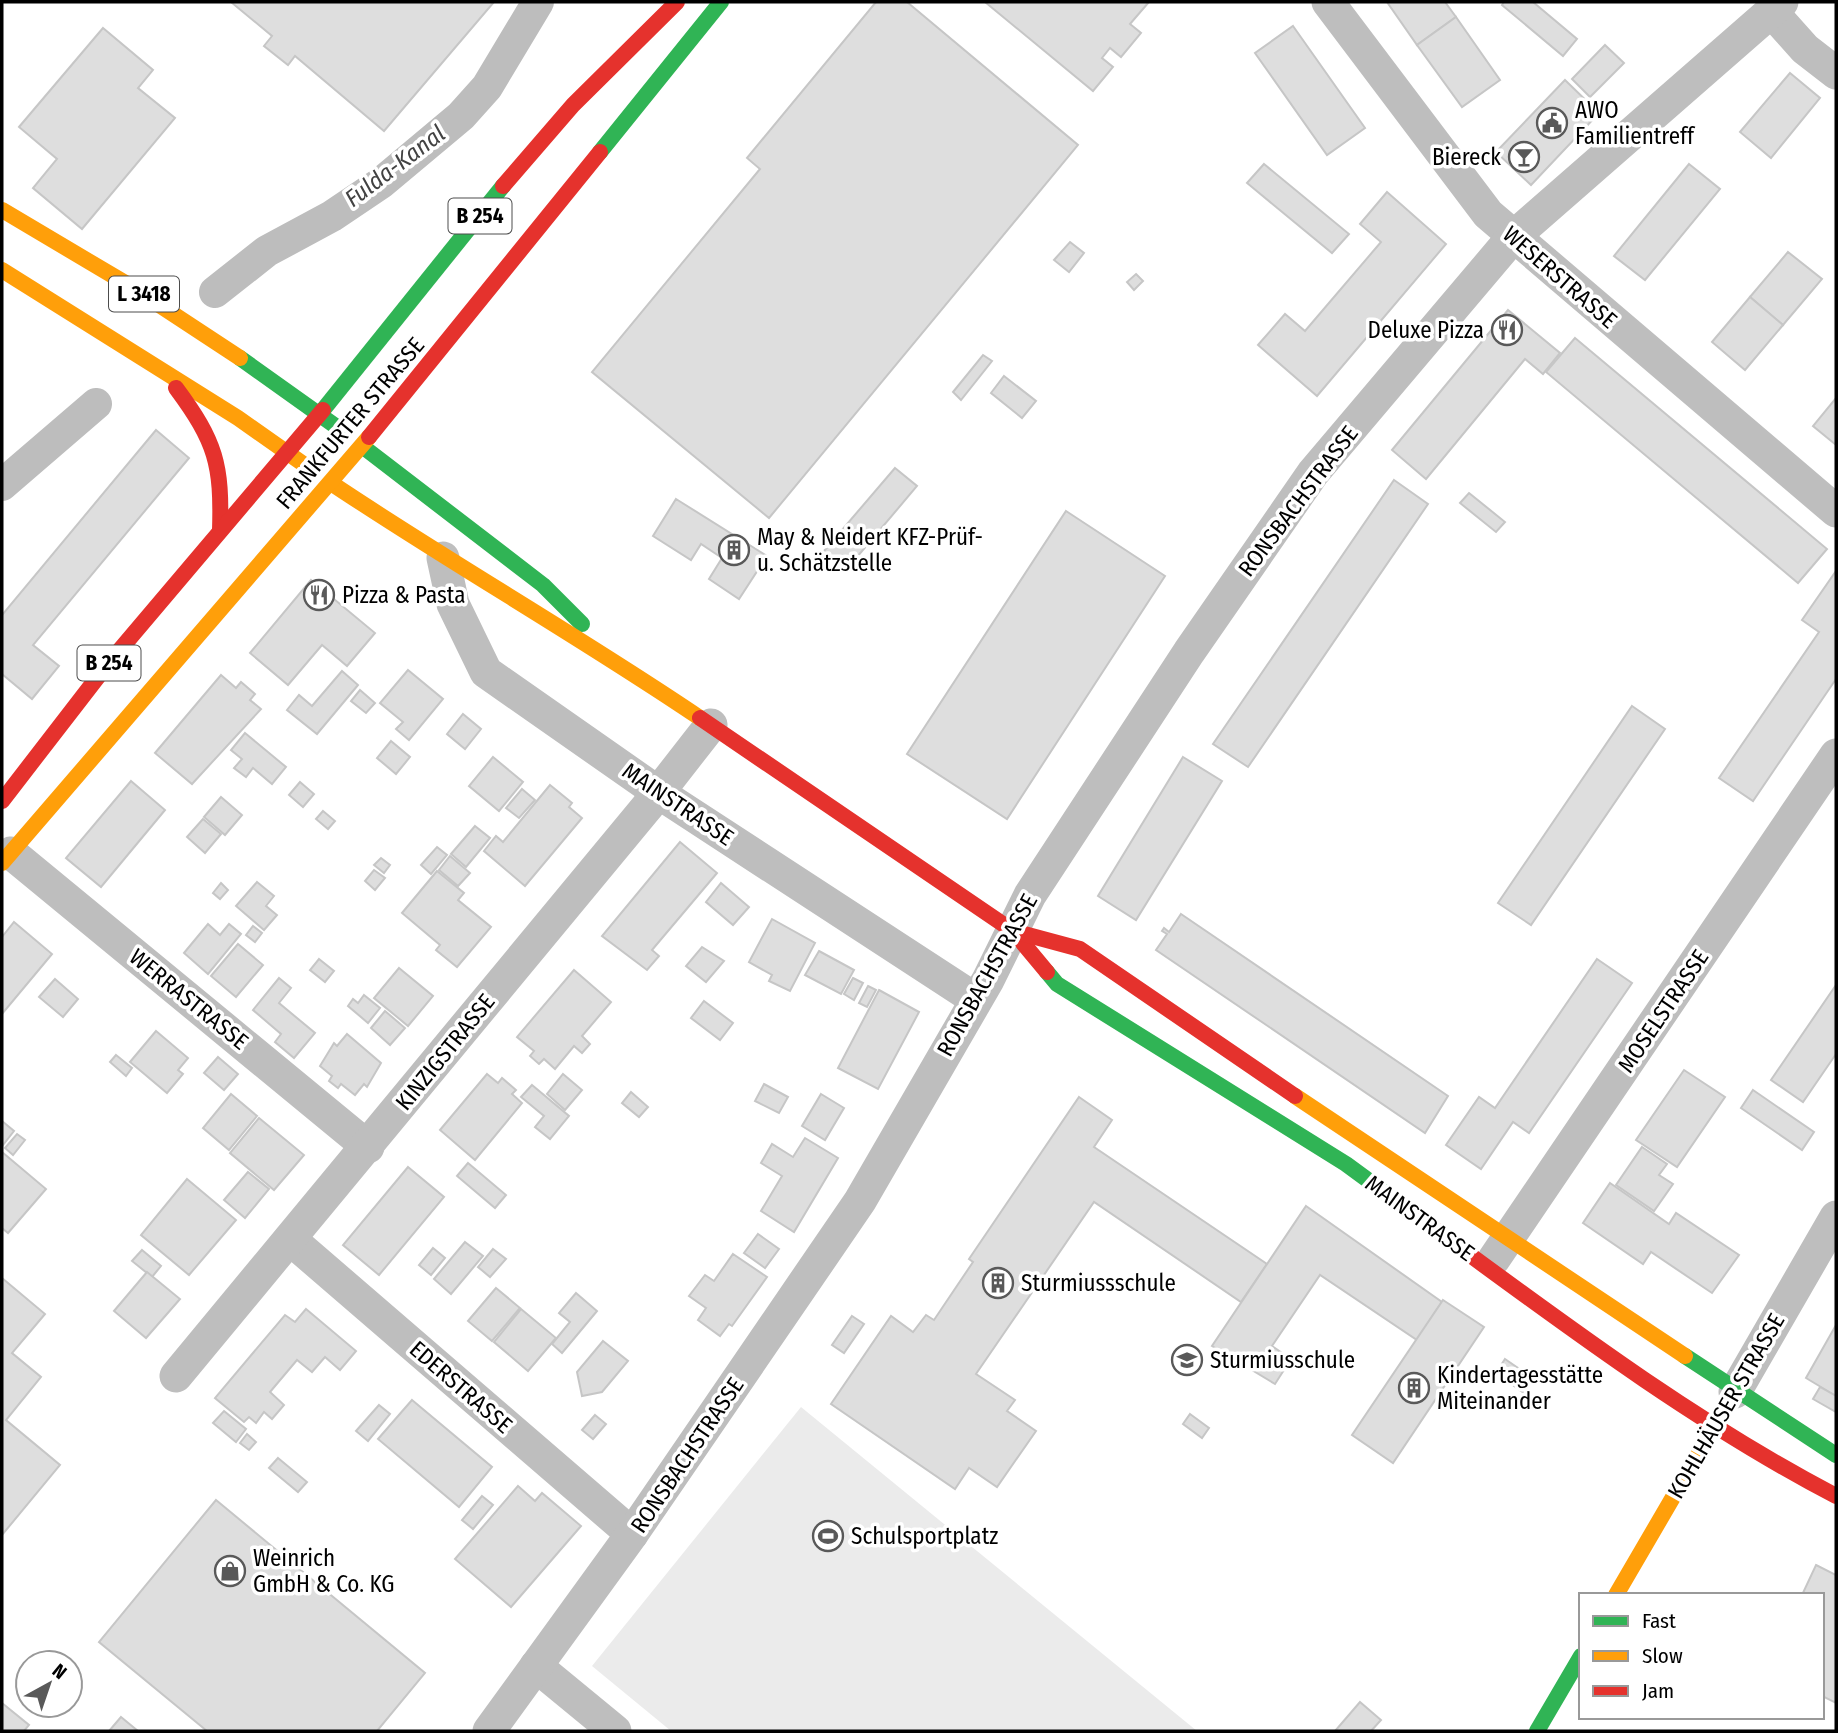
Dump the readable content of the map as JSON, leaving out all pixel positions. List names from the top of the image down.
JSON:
{
  "streets": {
    "main road": [
      "B 254",
      "L 3418",
      "FRANKFURTER STRASSE",
      "MAINSTRASSE",
      "KOHLHÄUSER STRASSE"
    ],
    "street": [
      "WESERSTRASSE",
      "RONSBACHSTRASSE",
      "WERRASTRASSE",
      "MOSELSTRASSE",
      "KINZIGSTRASSE",
      "EDERSTRASSE"
    ]
  },
  "crossings": [
    ["WESERSTRASSE", "RONSBACHSTRASSE"],
    ["L 3418", "FRANKFURTER STRASSE"],
    ["L 3418", "MAINSTRASSE"],
    ["FRANKFURTER STRASSE", "MAINSTRASSE"],
    ["FRANKFURTER STRASSE", "WERRASTRASSE"],
    ["RONSBACHSTRASSE", "MAINSTRASSE"],
    ["RONSBACHSTRASSE", "EDERSTRASSE"],
    ["MAINSTRASSE", "MOSELSTRASSE"],
    ["MAINSTRASSE", "KINZIGSTRASSE"],
    ["MAINSTRASSE", "KOHLHÄUSER STRASSE"],
    ["WERRASTRASSE", "KINZIGSTRASSE"],
    ["KINZIGSTRASSE", "EDERSTRASSE"]
  ],
  "water": ["Fulda-Kanal"],
  "places": {
    "public building": ["AWO Familientreff"],
    "bar": ["Biereck"],
    "restaurant": ["Deluxe Pizza", "Pizza & Pasta"],
    "building": ["May & Neidert KFZ-Prüf- u. Schätzstelle", "Sturmiussschule", "Kindertagesstätte Miteinander"],
    "school or university": ["Sturmiusschule"],
    "sports": ["Schulsportplatz"],
    "shop": ["Weinrich GmbH & Co. KG"]
  },
  "legend": ["Fast", "Slow", "Jam"],
  "north": "top right"
}
